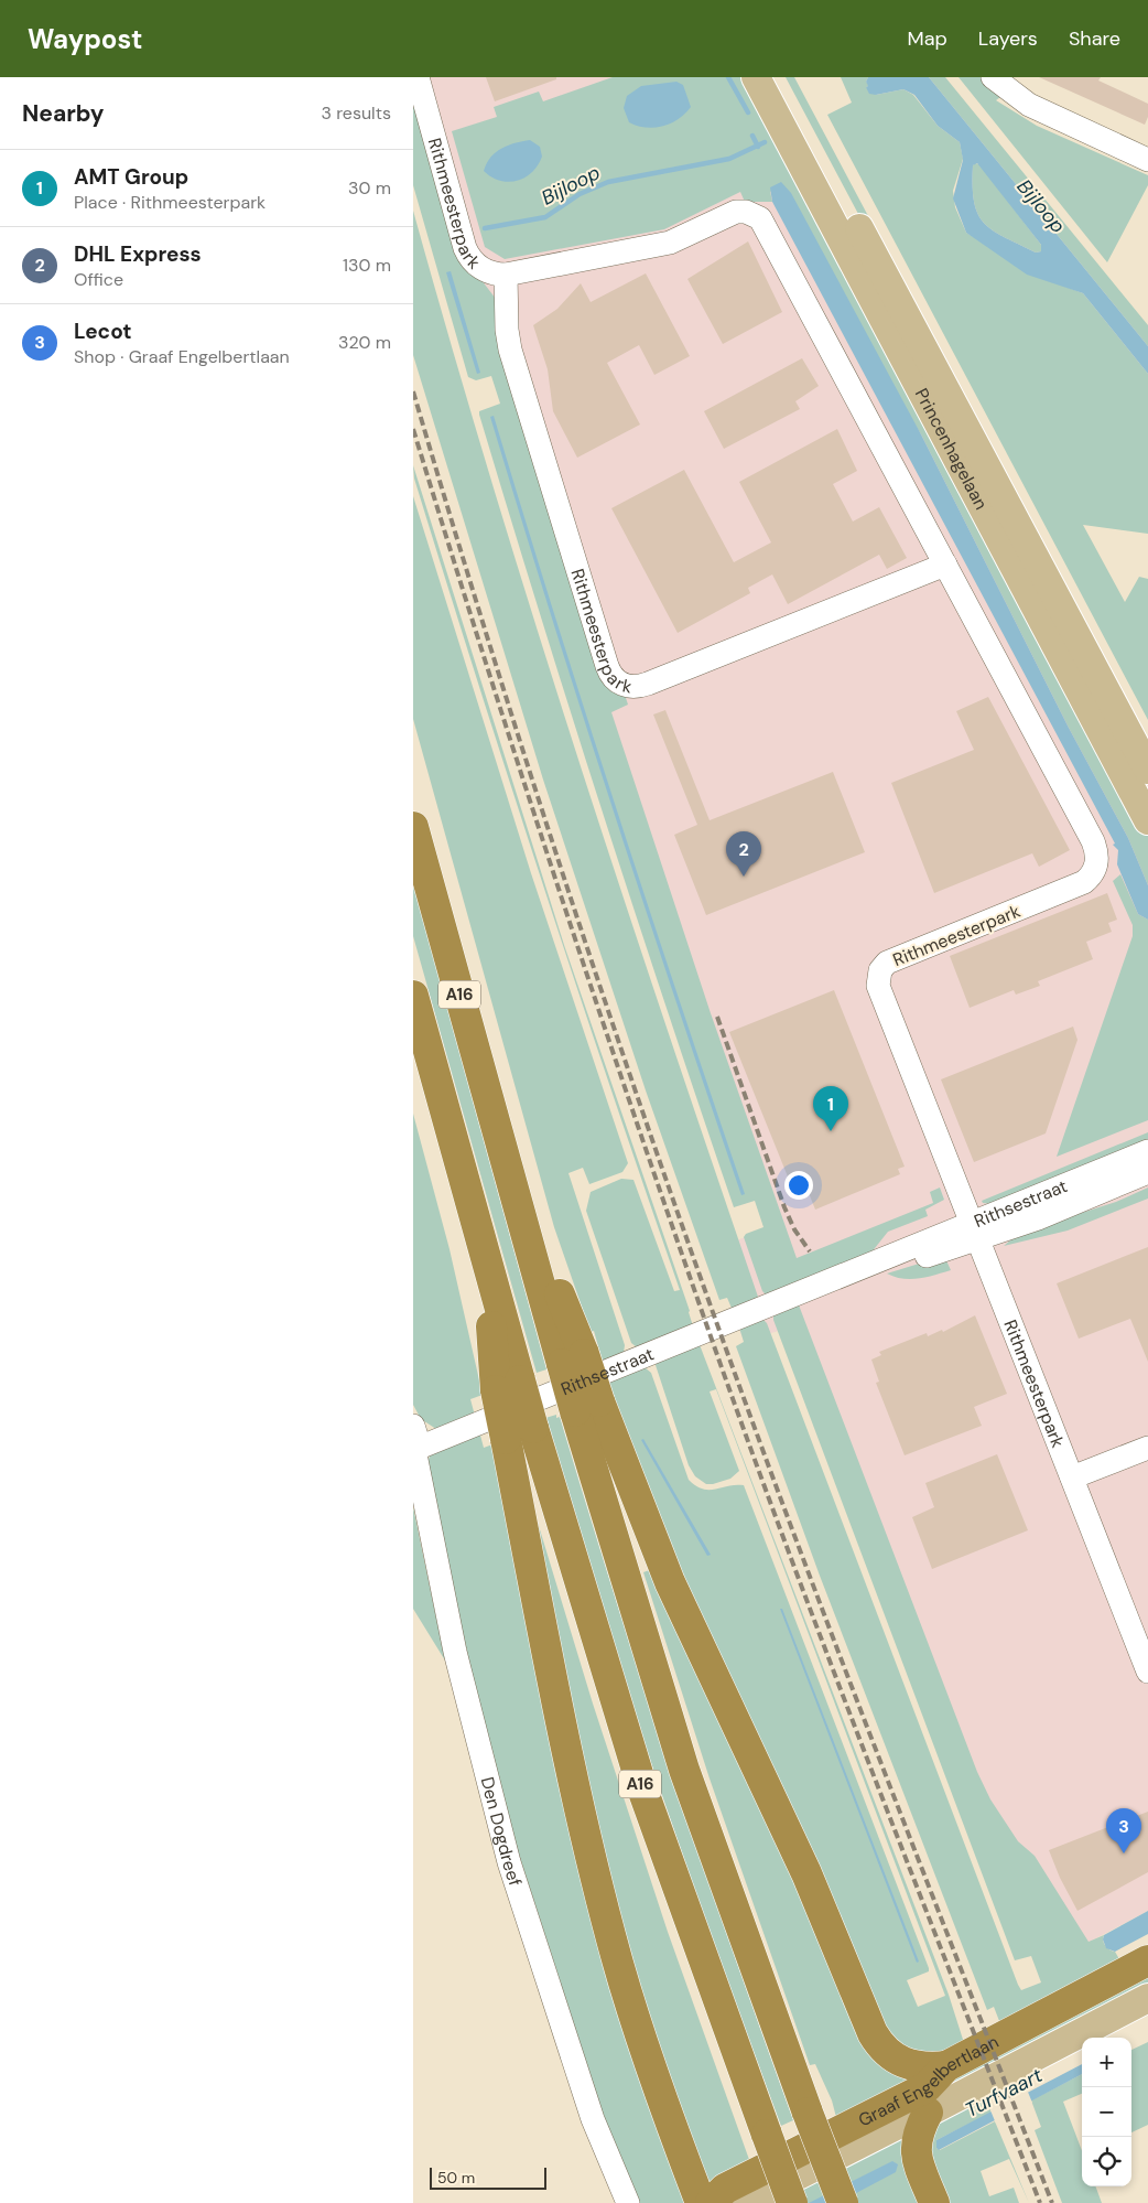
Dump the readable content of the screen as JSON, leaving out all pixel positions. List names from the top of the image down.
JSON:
{
  "streets": {
    "highway": ["A16", "Graaf Engelbertlaan"],
    "main road": ["Princenhagelaan"],
    "street": ["Rithmeesterpark", "Rithsestraat", "Den Dogdreef"]
  },
  "crossings": [
    ["Rithmeesterpark", "Rithsestraat"],
    ["A16", "Graaf Engelbertlaan"],
    ["Rithsestraat", "Den Dogdreef"]
  ],
  "water": ["Bijloop", "Turfvaart"],
  "scale_bar": "50 m",
  "page": {
    "header": "Waypost",
    "nav": ["Map", "Layers", "Share"],
    "heading": ["Nearby", "3 results"],
    "list": [
      {
        "mark": "1",
        "name": "AMT Group",
        "note": "Place · Rithmeesterpark",
        "value": "30 m"
      },
      {
        "mark": "2",
        "name": "DHL Express",
        "note": "Office",
        "value": "130 m"
      },
      {
        "mark": "3",
        "name": "Lecot",
        "note": "Shop · Graaf Engelbertlaan",
        "value": "320 m"
      }
    ],
    "pins": ["2", "1", "3"],
    "map_buttons": ["+", "−"],
    "scale": "50 m"
  }
}
